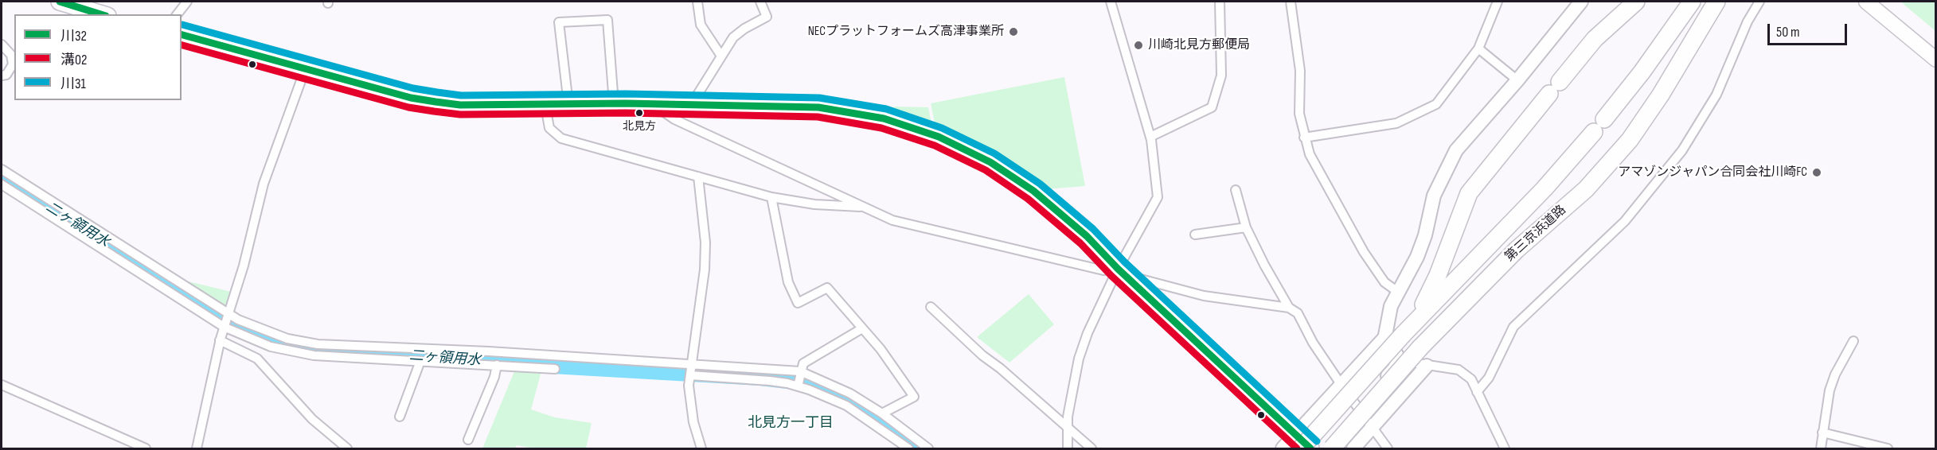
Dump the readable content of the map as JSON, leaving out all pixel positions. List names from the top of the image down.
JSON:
{
  "streets": {
    "highway": ["第三京浜道路"]
  },
  "districts": ["北見方一丁目"],
  "water": ["二ヶ領用水"],
  "places": [
    "NECプラットフォームズ高津事業所",
    "川崎北見方郵便局",
    "北見方",
    "アマゾンジャパン合同会社川崎FC"
  ],
  "lines": ["transit line 川32", "transit line 川31", "transit line 溝02"],
  "legend": ["川32", "溝02", "川31"],
  "scale_bar": "50 m"
}
